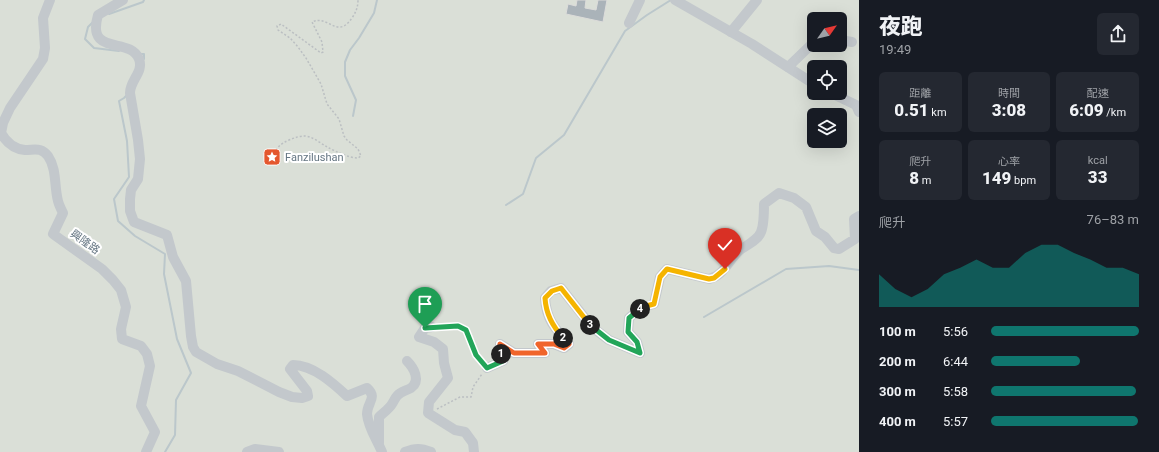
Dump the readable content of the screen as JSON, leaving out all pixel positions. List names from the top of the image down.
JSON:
{
  "streets": {
    "street": ["興隆路"]
  },
  "places": {
    "place": ["Fanzilushan"]
  },
  "north": "top right",
  "page": {
    "heading": ["夜跑", "19:49"],
    "stats": [
      ["距離", "0.51 km"],
      ["時間", "3:08"],
      ["配速", "6:09 /km"],
      ["爬升", "8 m"],
      ["心率", "149 bpm"],
      ["kcal", "33"]
    ],
    "chart": ["爬升", "76–83 m"],
    "pins": [
      "4",
      "3",
      "2",
      "1"
    ],
    "list": [
      {
        "name": "100 m",
        "note": "5:56"
      },
      {
        "name": "200 m",
        "note": "6:44"
      },
      {
        "name": "300 m",
        "note": "5:58"
      },
      {
        "name": "400 m",
        "note": "5:57"
      }
    ]
  }
}
